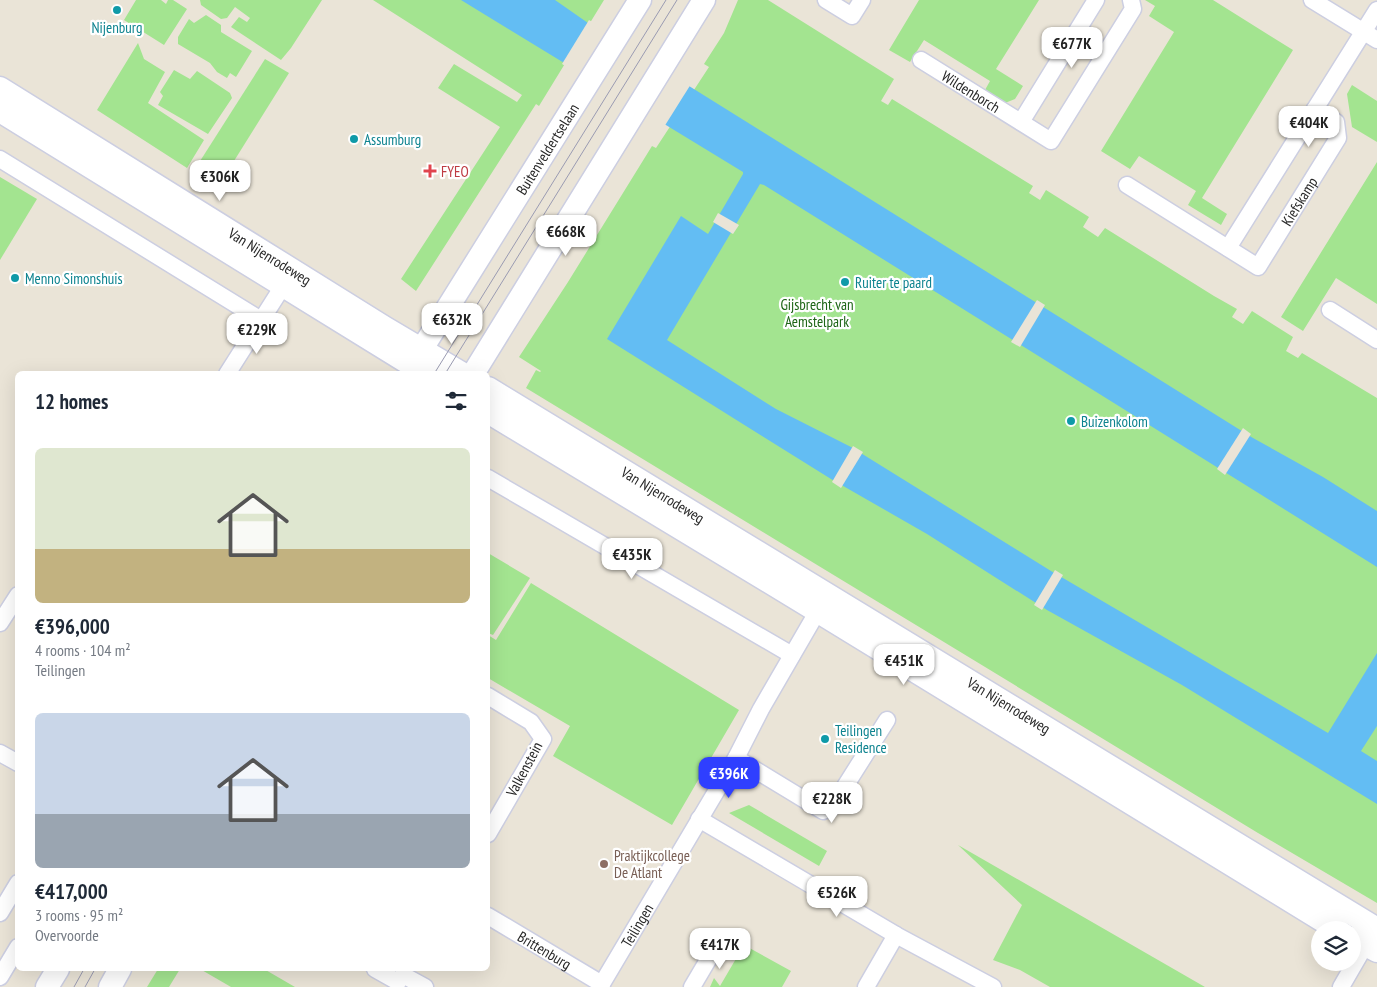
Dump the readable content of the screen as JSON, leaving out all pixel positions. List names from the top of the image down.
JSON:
{
  "streets": {
    "main road": ["Buitenveldertselaan", "Van Nijenrodeweg"],
    "street": [
      "Wildenborch",
      "Kiefskamp",
      "Valkenstein",
      "Teilingen",
      "Brittenburg"
    ]
  },
  "crossings": [
    ["Buitenveldertselaan", "Van Nijenrodeweg"],
    ["Van Nijenrodeweg", "Teilingen"],
    ["Teilingen", "Brittenburg"]
  ],
  "parks": ["Gijsbrecht van Aemstelpark"],
  "places": {
    "other": [
      "Nijenburg",
      "Assumburg",
      "Menno Simonshuis",
      "Ruiter te paard",
      "Buizenkolom",
      "Teilingen Residence",
      "Praktijkcollege De Atlant"
    ],
    "health": ["FYEO"]
  },
  "page": {
    "price": [
      "€677K",
      "€404K",
      "€306K",
      "€668K",
      "€632K",
      "€229K",
      "€435K",
      "€451K",
      "€396K",
      "€228K",
      "€526K",
      "€417K"
    ],
    "heading": "12 homes",
    "list": [
      {
        "name": "€396,000",
        "note": "4 rooms · 104 m² · Teilingen"
      },
      {
        "name": "€417,000",
        "note": "3 rooms · 95 m² · Overvoorde"
      }
    ]
  }
}
